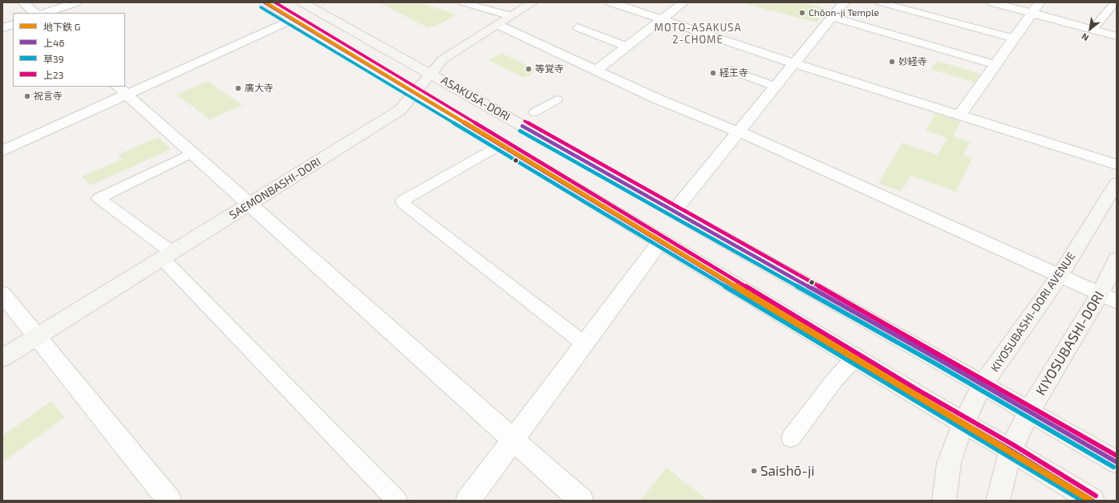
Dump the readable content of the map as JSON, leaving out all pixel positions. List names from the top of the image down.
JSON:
{
  "streets": {
    "main road": [
      "ASAKUSA-DORI",
      "SAEMONBASHI-DORI",
      "KIYOSUBASHI-DORI AVENUE",
      "KIYOSUBASHI-DORI"
    ]
  },
  "crossings": [
    ["ASAKUSA-DORI", "SAEMONBASHI-DORI"],
    ["ASAKUSA-DORI", "KIYOSUBASHI-DORI AVENUE"],
    ["ASAKUSA-DORI", "KIYOSUBASHI-DORI"]
  ],
  "districts": ["MOTO-ASAKUSA 2-CHOME"],
  "places": [
    "Chōon-ji Temple",
    "妙経寺",
    "等覚寺",
    "経王寺",
    "廣大寺",
    "祝言寺",
    "Saishō-ji"
  ],
  "lines": [
    "metro line G",
    "transit line 上46",
    "transit line 上23",
    "transit line 草39"
  ],
  "legend": [
    "地下鉄 G",
    "上46",
    "草39",
    "上23"
  ],
  "north": "bottom left"
}
